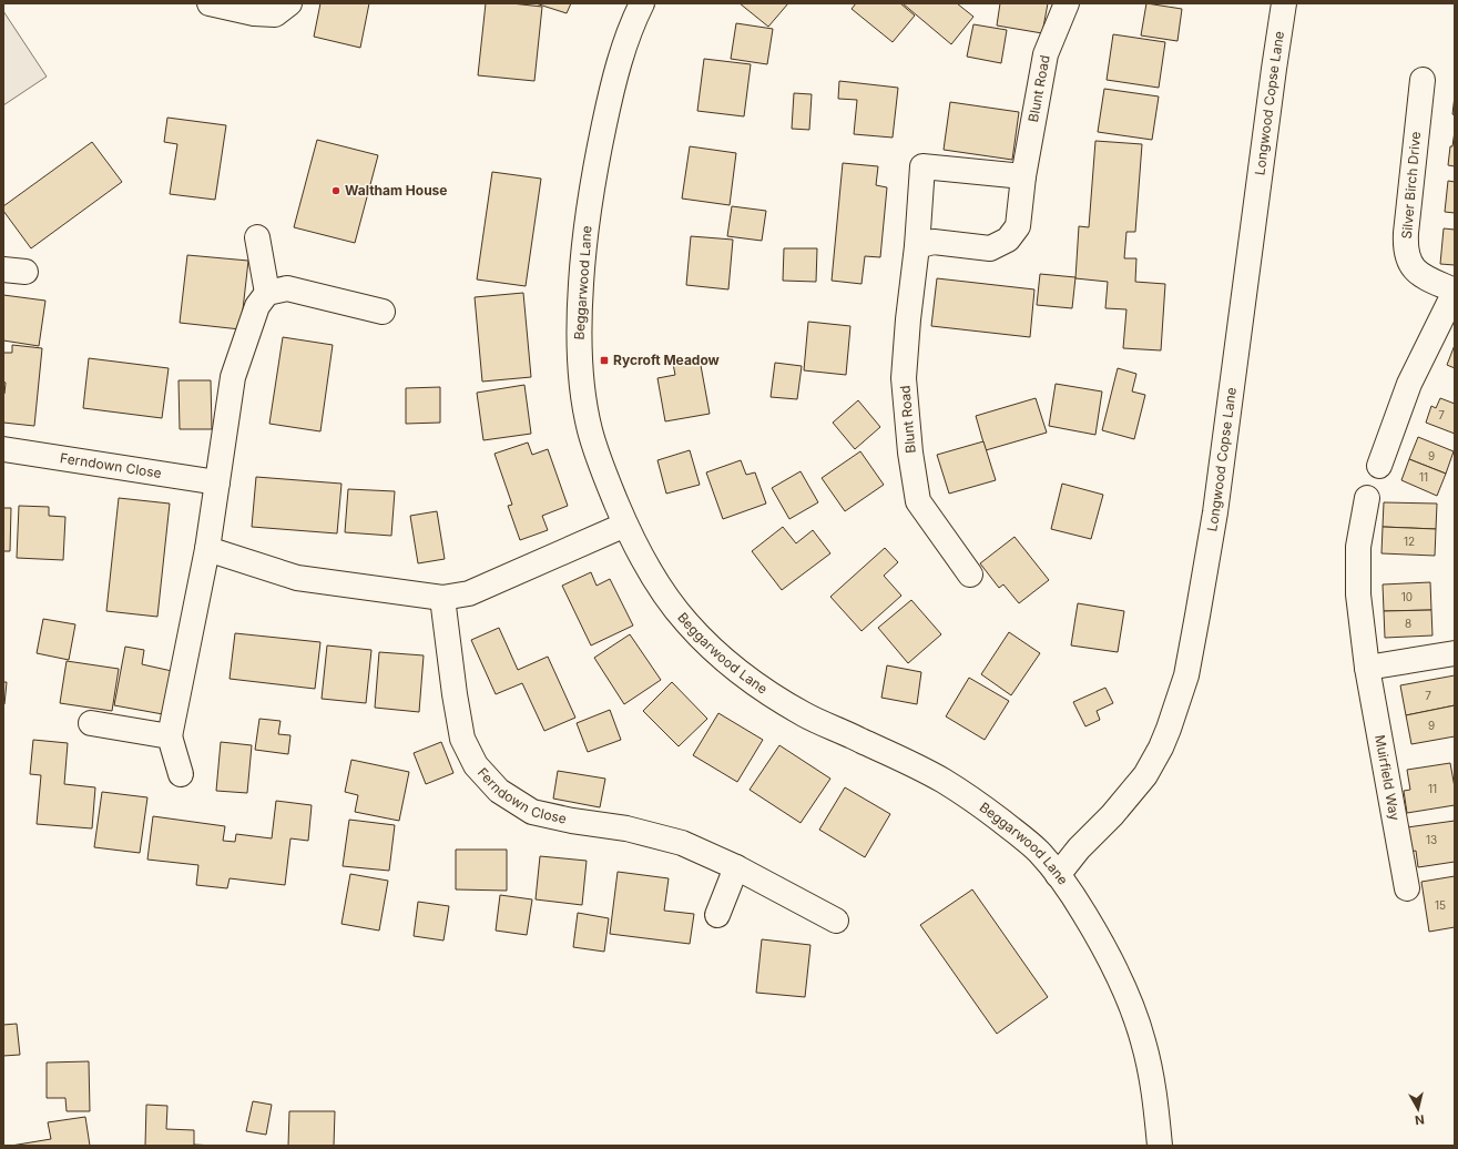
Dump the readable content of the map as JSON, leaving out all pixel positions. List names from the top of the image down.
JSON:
{
  "streets": {
    "street": [
      "Blunt Road",
      "Longwood Copse Lane",
      "Silver Birch Drive",
      "Beggarwood Lane",
      "Ferndown Close",
      "Muirfield Way"
    ]
  },
  "crossings": [
    ["Longwood Copse Lane", "Beggarwood Lane"]
  ],
  "places": {
    "other": ["Waltham House"],
    "transit": ["Rycroft Meadow"]
  },
  "house_numbers": [
    "7",
    "9",
    "11",
    "12",
    "10",
    "8",
    "7",
    "9",
    "11",
    "13",
    "15"
  ],
  "north": "bottom"
}
